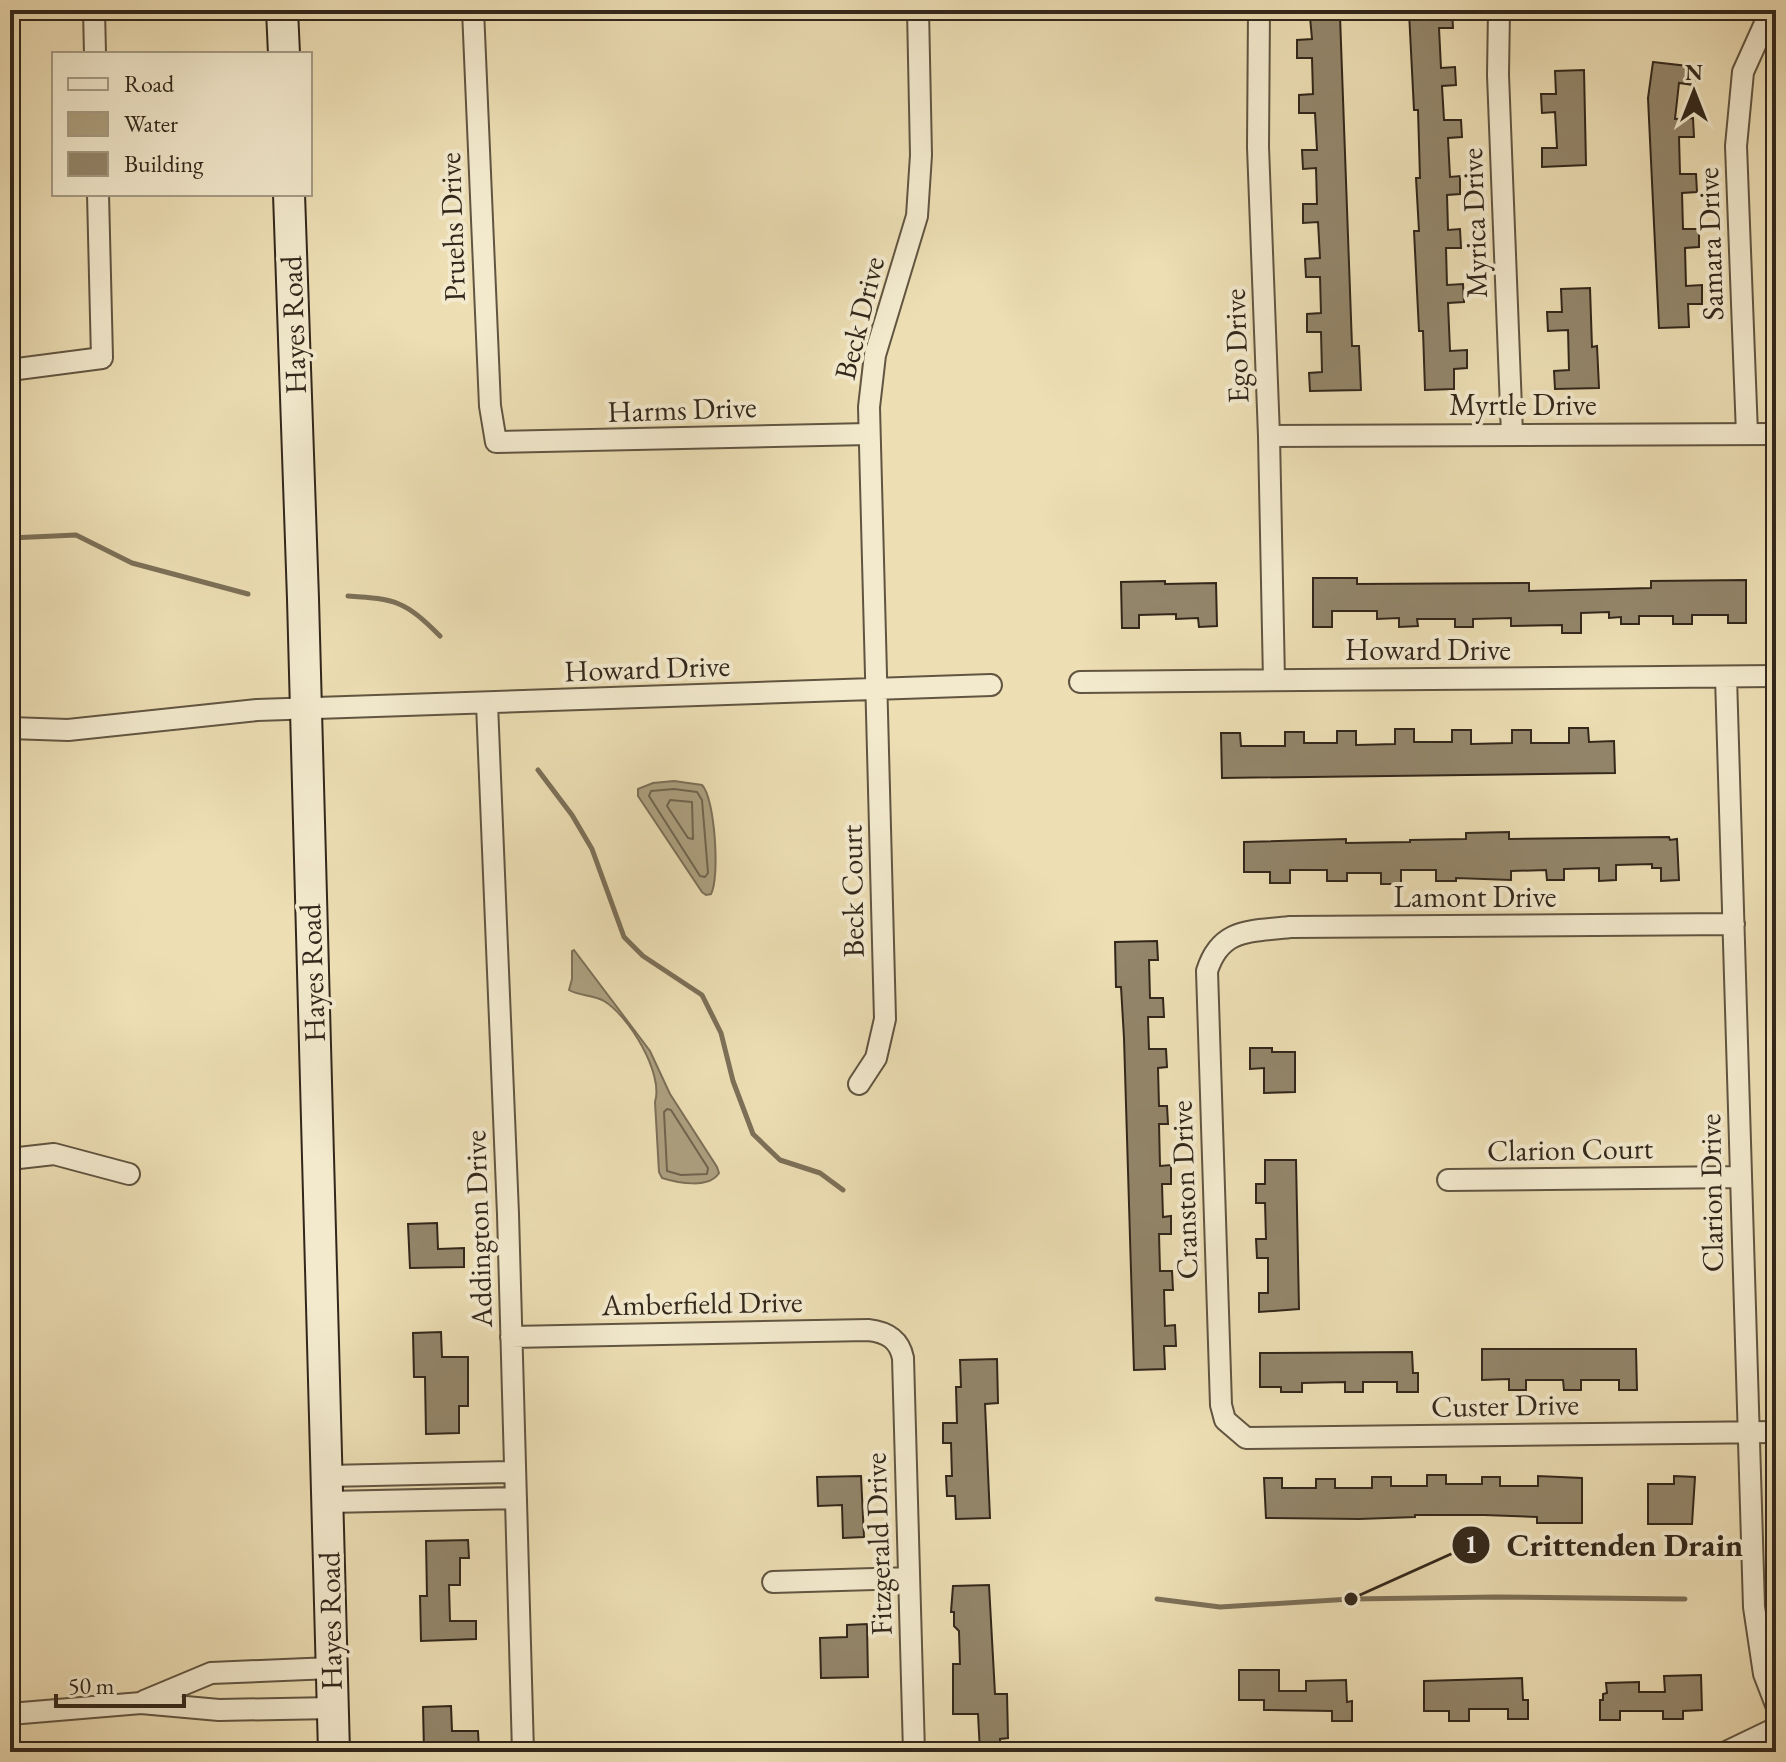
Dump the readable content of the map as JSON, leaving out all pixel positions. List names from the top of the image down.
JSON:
{
  "streets": {
    "street": [
      "Myrica Drive",
      "Pruehs Drive",
      "Samara Drive",
      "Beck Drive",
      "Hayes Road",
      "Ego Drive",
      "Myrtle Drive",
      "Harms Drive",
      "Howard Drive",
      "Beck Court",
      "Lamont Drive",
      "Clarion Court",
      "Cranston Drive",
      "Clarion Drive",
      "Addington Drive",
      "Amberfield Drive",
      "Custer Drive",
      "Fitzgerald Drive"
    ]
  },
  "crossings": [
    ["Myrica Drive", "Myrtle Drive"],
    ["Pruehs Drive", "Harms Drive"],
    ["Samara Drive", "Myrtle Drive"],
    ["Beck Drive", "Harms Drive"],
    ["Beck Drive", "Howard Drive"],
    ["Beck Drive", "Beck Court"],
    ["Hayes Road", "Howard Drive"],
    ["Ego Drive", "Myrtle Drive"],
    ["Ego Drive", "Howard Drive"],
    ["Howard Drive", "Beck Court"],
    ["Howard Drive", "Clarion Drive"],
    ["Howard Drive", "Addington Drive"],
    ["Lamont Drive", "Cranston Drive"],
    ["Lamont Drive", "Clarion Drive"],
    ["Clarion Court", "Clarion Drive"],
    ["Cranston Drive", "Custer Drive"],
    ["Clarion Drive", "Custer Drive"],
    ["Addington Drive", "Amberfield Drive"],
    ["Amberfield Drive", "Fitzgerald Drive"]
  ],
  "places": ["Crittenden Drain"],
  "legend": ["Road", "Water", "Building"],
  "scale_bar": "50 m",
  "north": "top"
}
